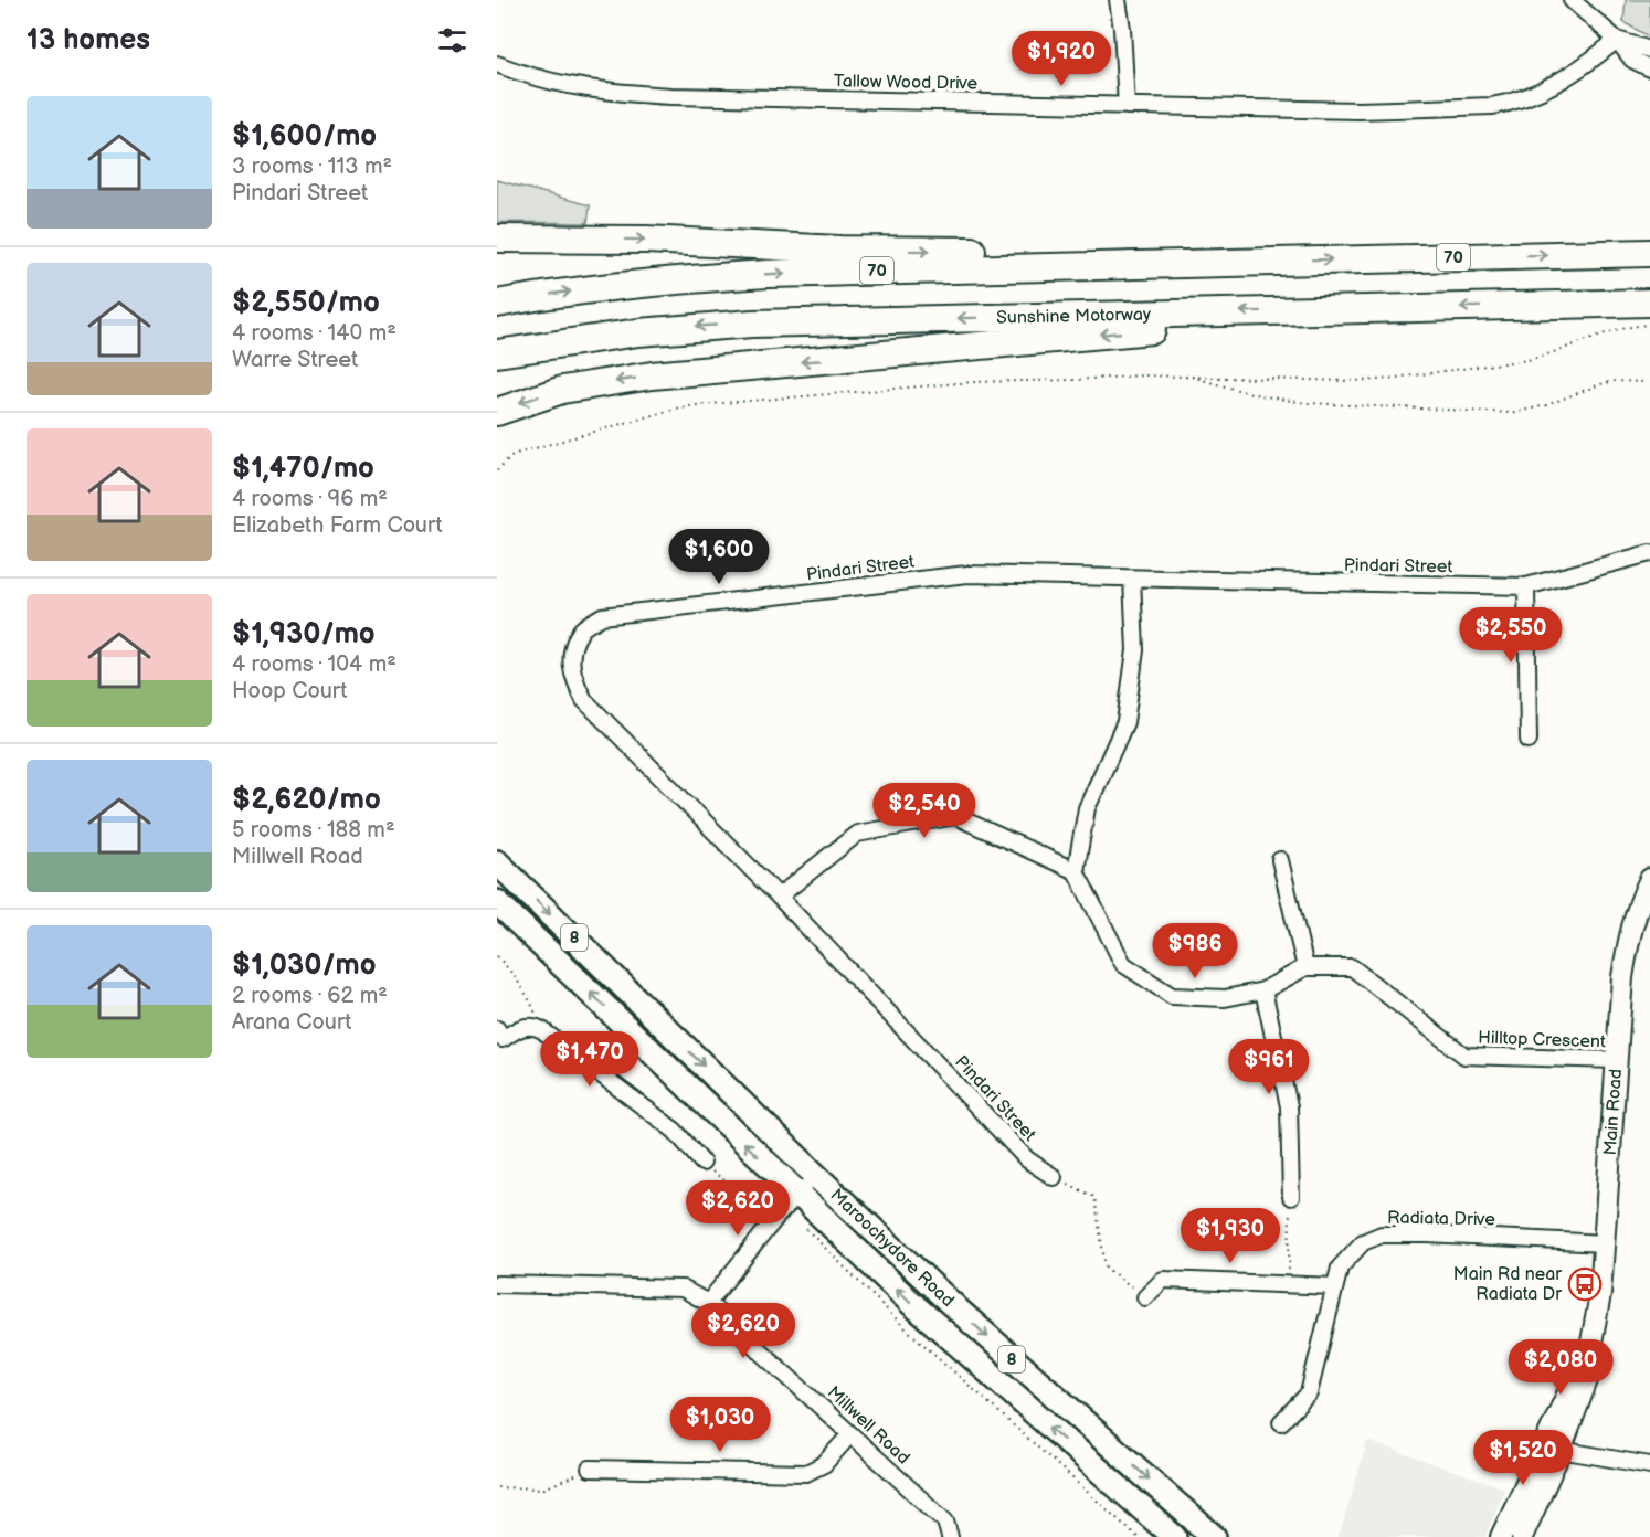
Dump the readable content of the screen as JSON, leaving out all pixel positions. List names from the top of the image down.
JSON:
{
  "streets": {
    "highway": ["70", "Sunshine Motorway"],
    "main road": ["8", "Main Road", "Maroochydore Road"],
    "street": [
      "Tallow Wood Drive",
      "Pindari Street",
      "Hilltop Crescent",
      "Radiata Drive",
      "Millwell Road"
    ]
  },
  "crossings": [
    ["Hilltop Crescent", "Main Road"],
    ["Main Road", "Radiata Drive"]
  ],
  "places": {
    "bus stop": ["Main Rd near Radiata Dr"]
  },
  "page": {
    "heading": "13 homes",
    "price": [
      "$1,920",
      "$1,600",
      "$2,550",
      "$2,540",
      "$986",
      "$1,470",
      "$961",
      "$2,620",
      "$1,930",
      "$2,620",
      "$2,080",
      "$1,030",
      "$1,520"
    ],
    "list": [
      {
        "name": "$1,600/mo",
        "note": "3 rooms · 113 m² · Pindari Street"
      },
      {
        "name": "$2,550/mo",
        "note": "4 rooms · 140 m² · Warre Street"
      },
      {
        "name": "$1,470/mo",
        "note": "4 rooms · 96 m² · Elizabeth Farm Court"
      },
      {
        "name": "$1,930/mo",
        "note": "4 rooms · 104 m² · Hoop Court"
      },
      {
        "name": "$2,620/mo",
        "note": "5 rooms · 188 m² · Millwell Road"
      },
      {
        "name": "$1,030/mo",
        "note": "2 rooms · 62 m² · Arana Court"
      }
    ]
  }
}
